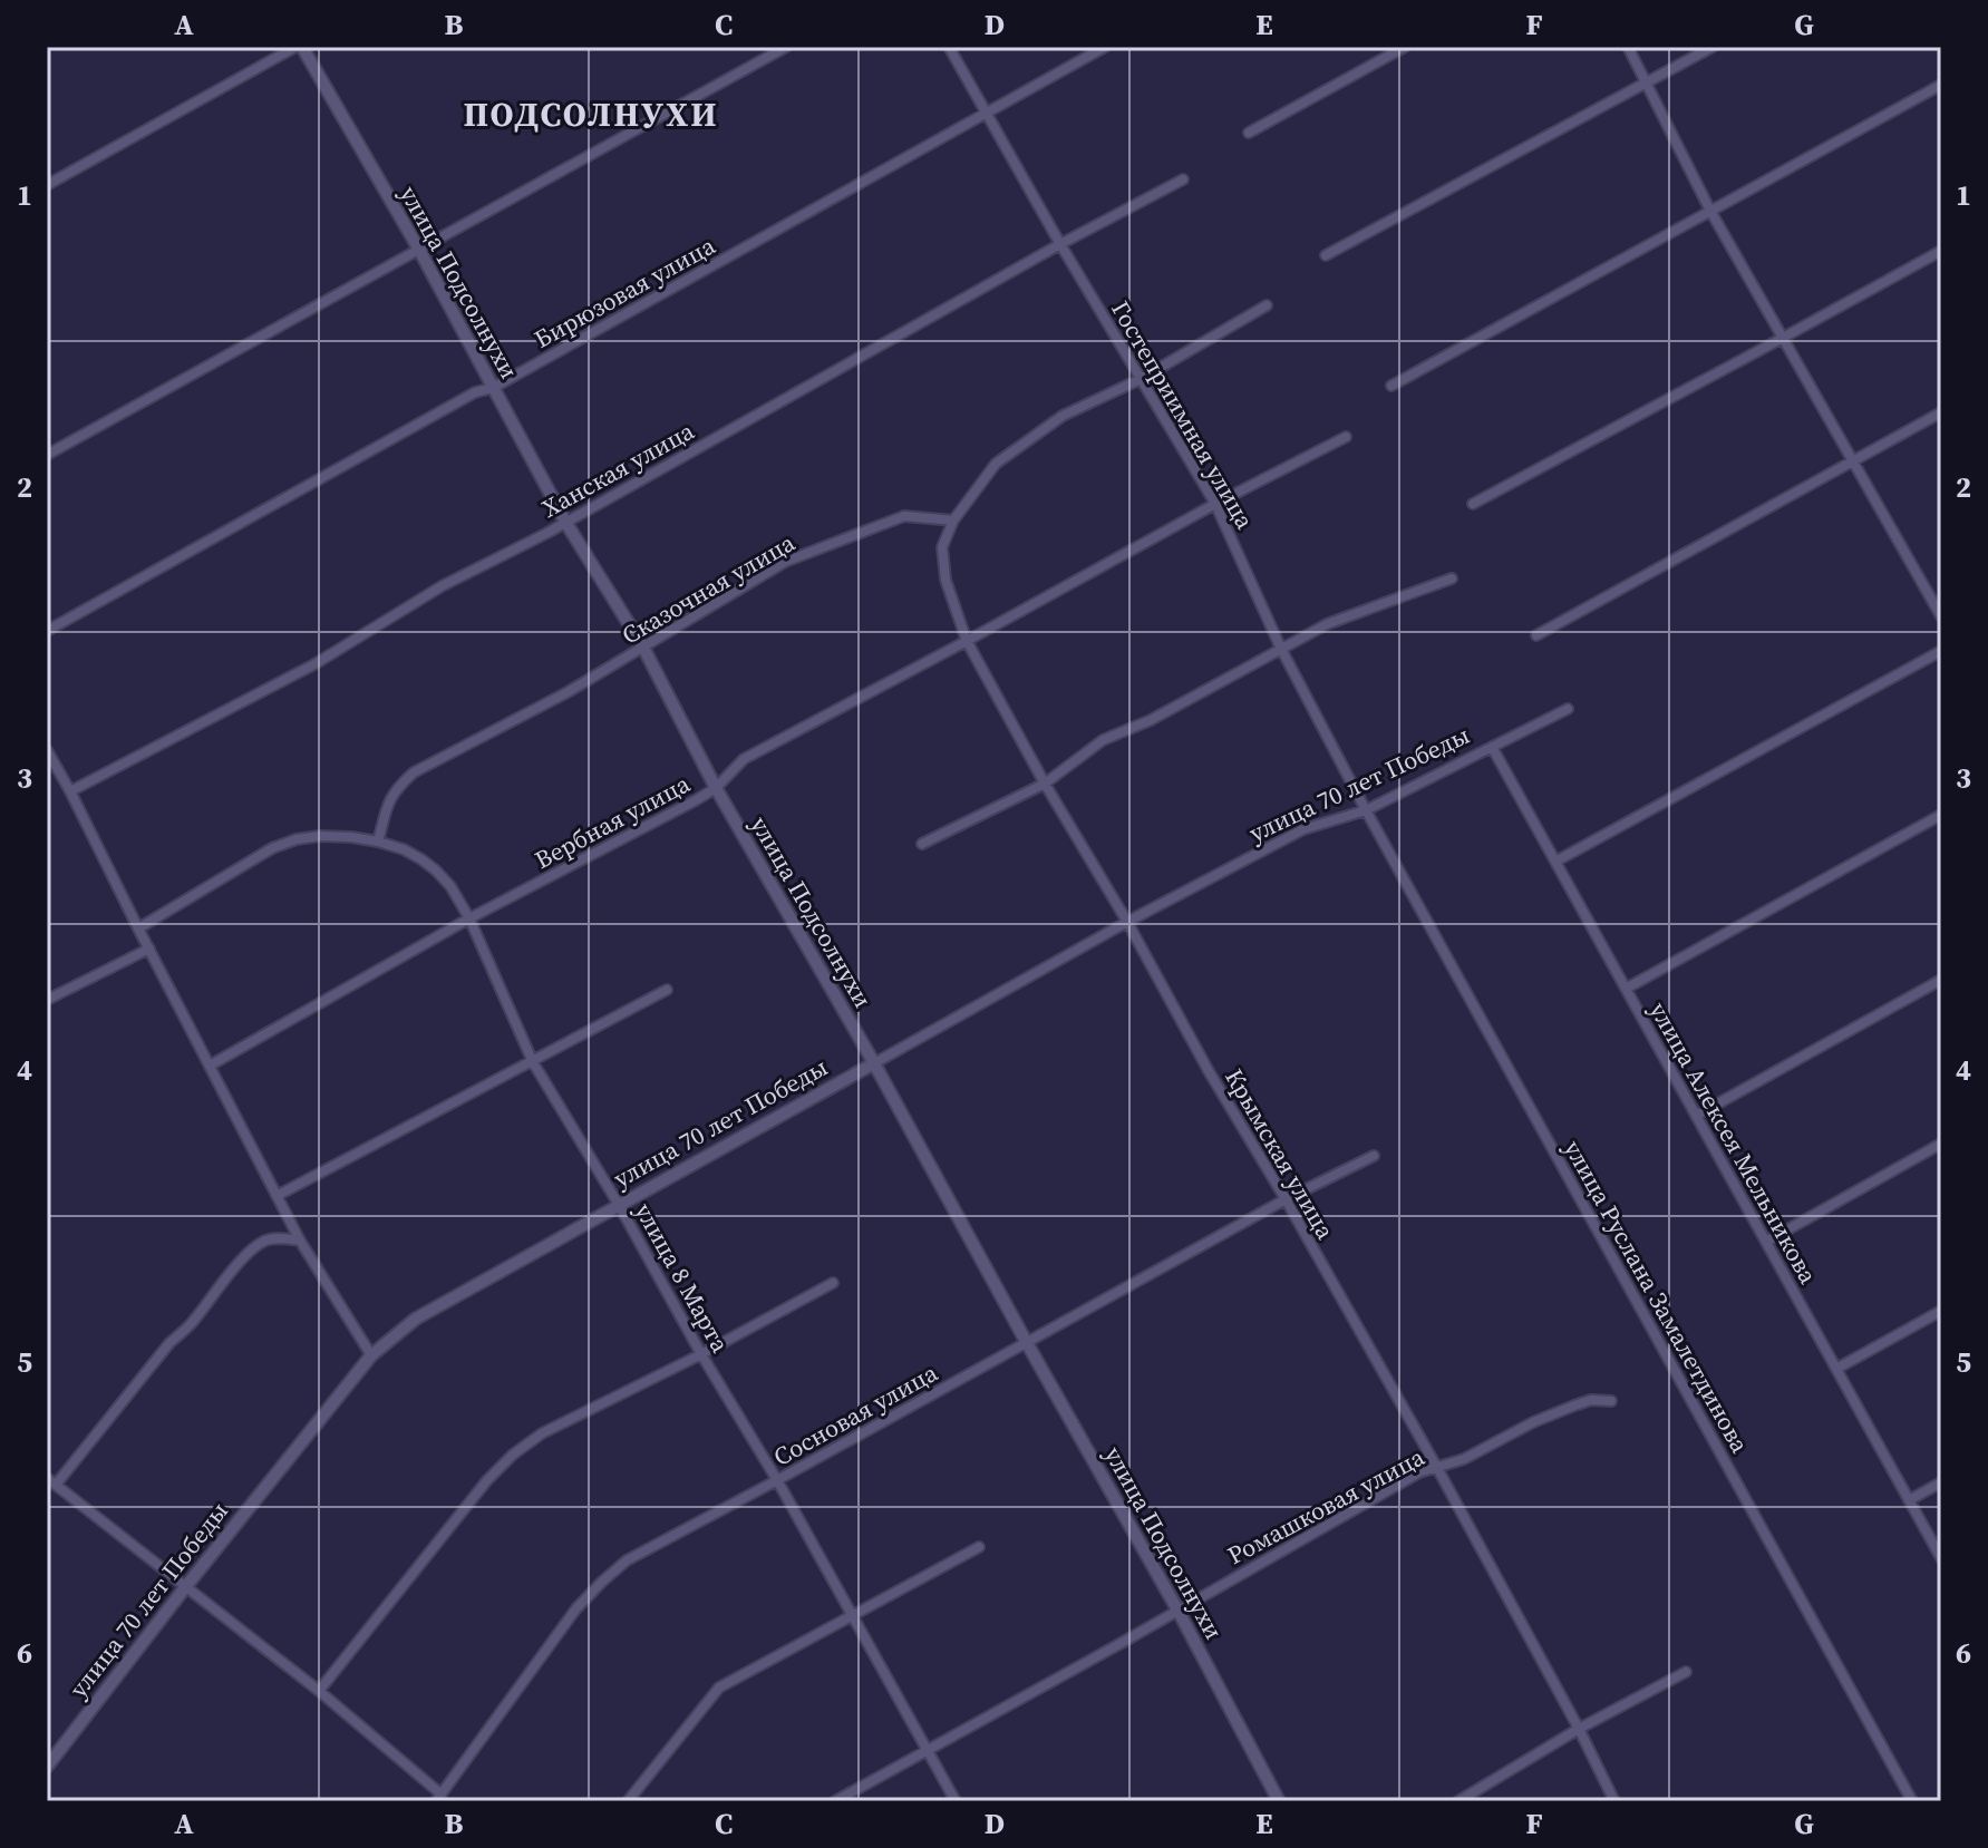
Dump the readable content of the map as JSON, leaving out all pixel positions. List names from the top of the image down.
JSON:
{
  "streets": {
    "street": [
      "улица Подсолнухи",
      "Бирюзовая улица",
      "Гостеприимная улица",
      "Ханская улица",
      "Сказочная улица",
      "улица 70 лет Победы",
      "Вербная улица",
      "улица Алексея Мельникова",
      "Крымская улица",
      "улица 8 Марта",
      "улица Руслана Замалетдинова",
      "Сосновая улица",
      "Ромашковая улица"
    ]
  },
  "crossings": [
    ["улица Подсолнухи", "Бирюзовая улица"],
    ["улица Подсолнухи", "Ханская улица"],
    ["улица Подсолнухи", "Сказочная улица"],
    ["улица Подсолнухи", "улица 70 лет Победы"],
    ["улица Подсолнухи", "Вербная улица"],
    ["улица Подсолнухи", "Сосновая улица"],
    ["улица Подсолнухи", "Ромашковая улица"],
    ["Бирюзовая улица", "Гостеприимная улица"],
    ["Гостеприимная улица", "Ханская улица"],
    ["Гостеприимная улица", "улица 70 лет Победы"],
    ["Гостеприимная улица", "Вербная улица"],
    ["Гостеприимная улица", "улица Руслана Замалетдинова"],
    ["Сказочная улица", "Крымская улица"],
    ["Сказочная улица", "улица 8 Марта"],
    ["улица 70 лет Победы", "улица Алексея Мельникова"],
    ["улица 70 лет Победы", "Крымская улица"],
    ["улица 70 лет Победы", "улица 8 Марта"],
    ["улица 70 лет Победы", "улица Руслана Замалетдинова"],
    ["Вербная улица", "Крымская улица"],
    ["Вербная улица", "улица 8 Марта"],
    ["Крымская улица", "Сосновая улица"],
    ["Крымская улица", "Ромашковая улица"],
    ["улица 8 Марта", "Сосновая улица"],
    ["улица 8 Марта", "Ромашковая улица"]
  ],
  "districts": ["ПОДСОЛНУХИ"],
  "grid": {
    "columns": [
      "A",
      "B",
      "C",
      "D",
      "E",
      "F",
      "G"
    ],
    "rows": [
      "1",
      "2",
      "3",
      "4",
      "5",
      "6"
    ]
  }
}
